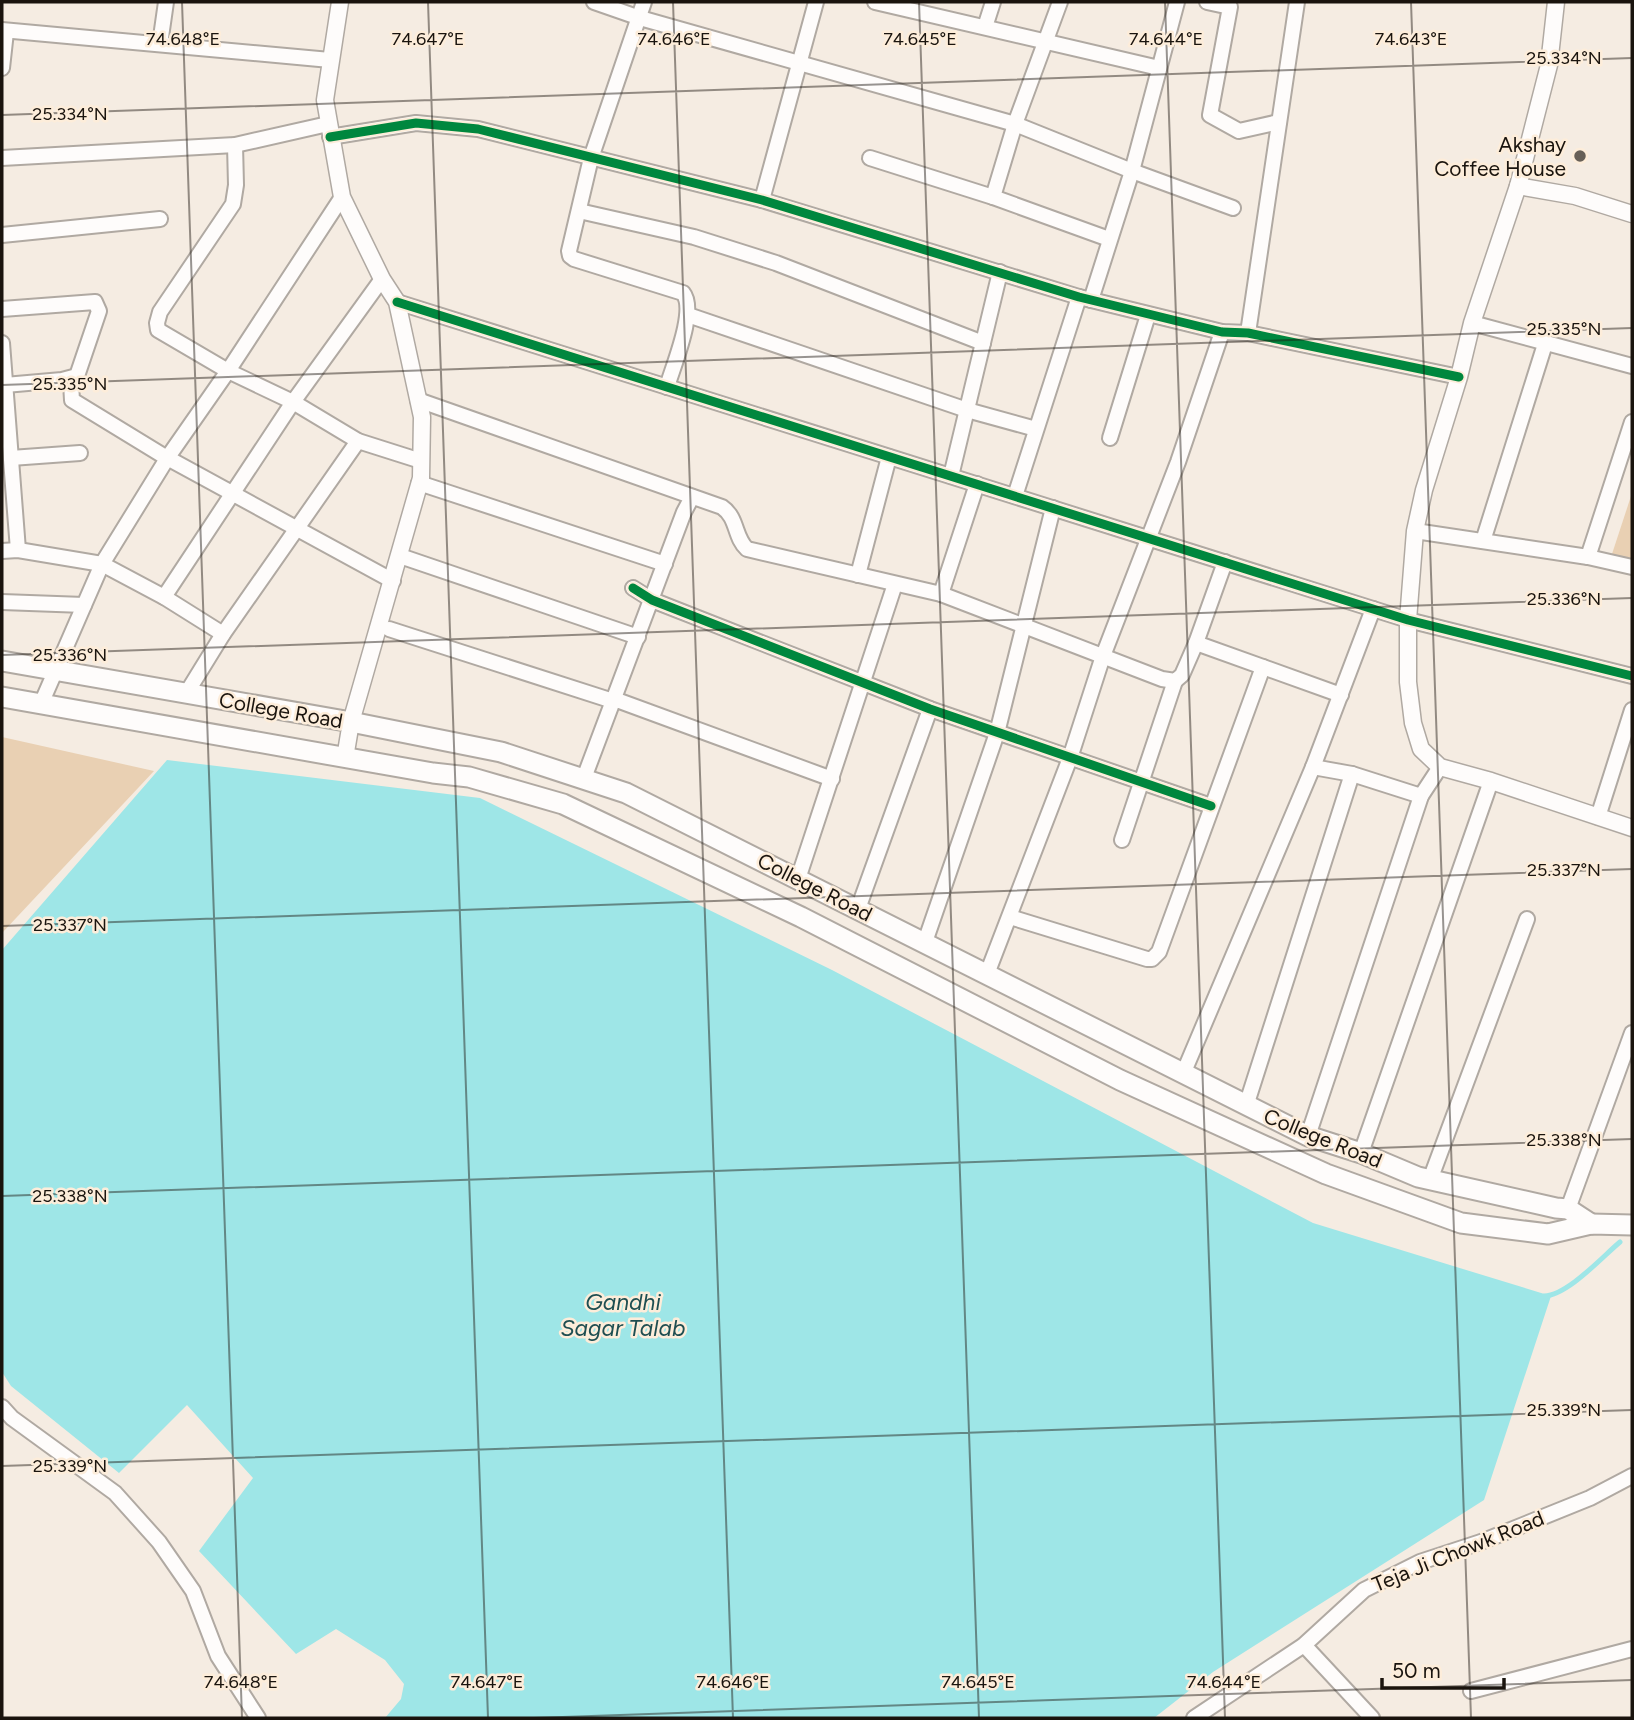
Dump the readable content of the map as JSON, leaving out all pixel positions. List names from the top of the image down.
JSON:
{
  "streets": {
    "main road": ["College Road"],
    "street": ["Teja Ji Chowk Road"]
  },
  "water": ["Gandhi Sagar Talab"],
  "places": ["Akshay Coffee House"],
  "scale_bar": "50 m",
  "coordinates": [
    "74.648°E",
    "74.647°E",
    "74.646°E",
    "74.645°E",
    "74.644°E",
    "74.643°E",
    "25.334°N",
    "25.335°N",
    "25.336°N",
    "25.337°N",
    "25.338°N",
    "25.339°N"
  ]
}
